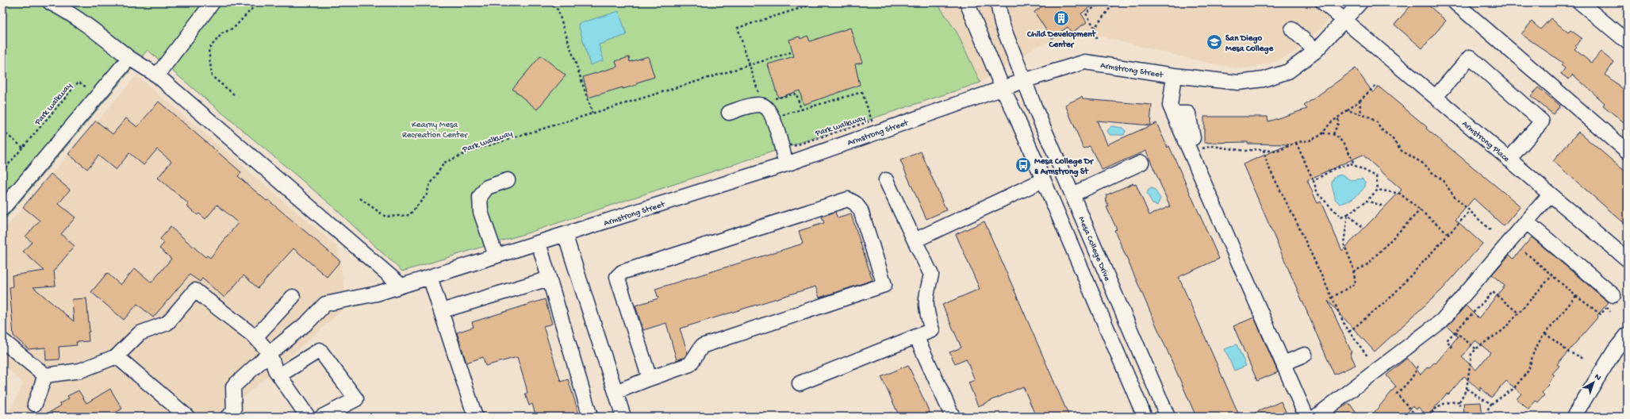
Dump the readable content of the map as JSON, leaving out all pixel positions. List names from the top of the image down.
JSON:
{
  "streets": {
    "street": ["Armstrong Street", "Armstrong Place", "Mesa College Drive"],
    "path": ["Park walkway"]
  },
  "crossings": [
    ["Armstrong Street", "Armstrong Place"],
    ["Armstrong Street", "Mesa College Drive"]
  ],
  "parks": ["Kearny Mesa Recreation Center"],
  "places": {
    "building": ["Child Development Center"],
    "school or university": ["San Diego Mesa College"],
    "bus stop": ["Mesa College Dr & Armstrong St"]
  },
  "north": "top right"
}
